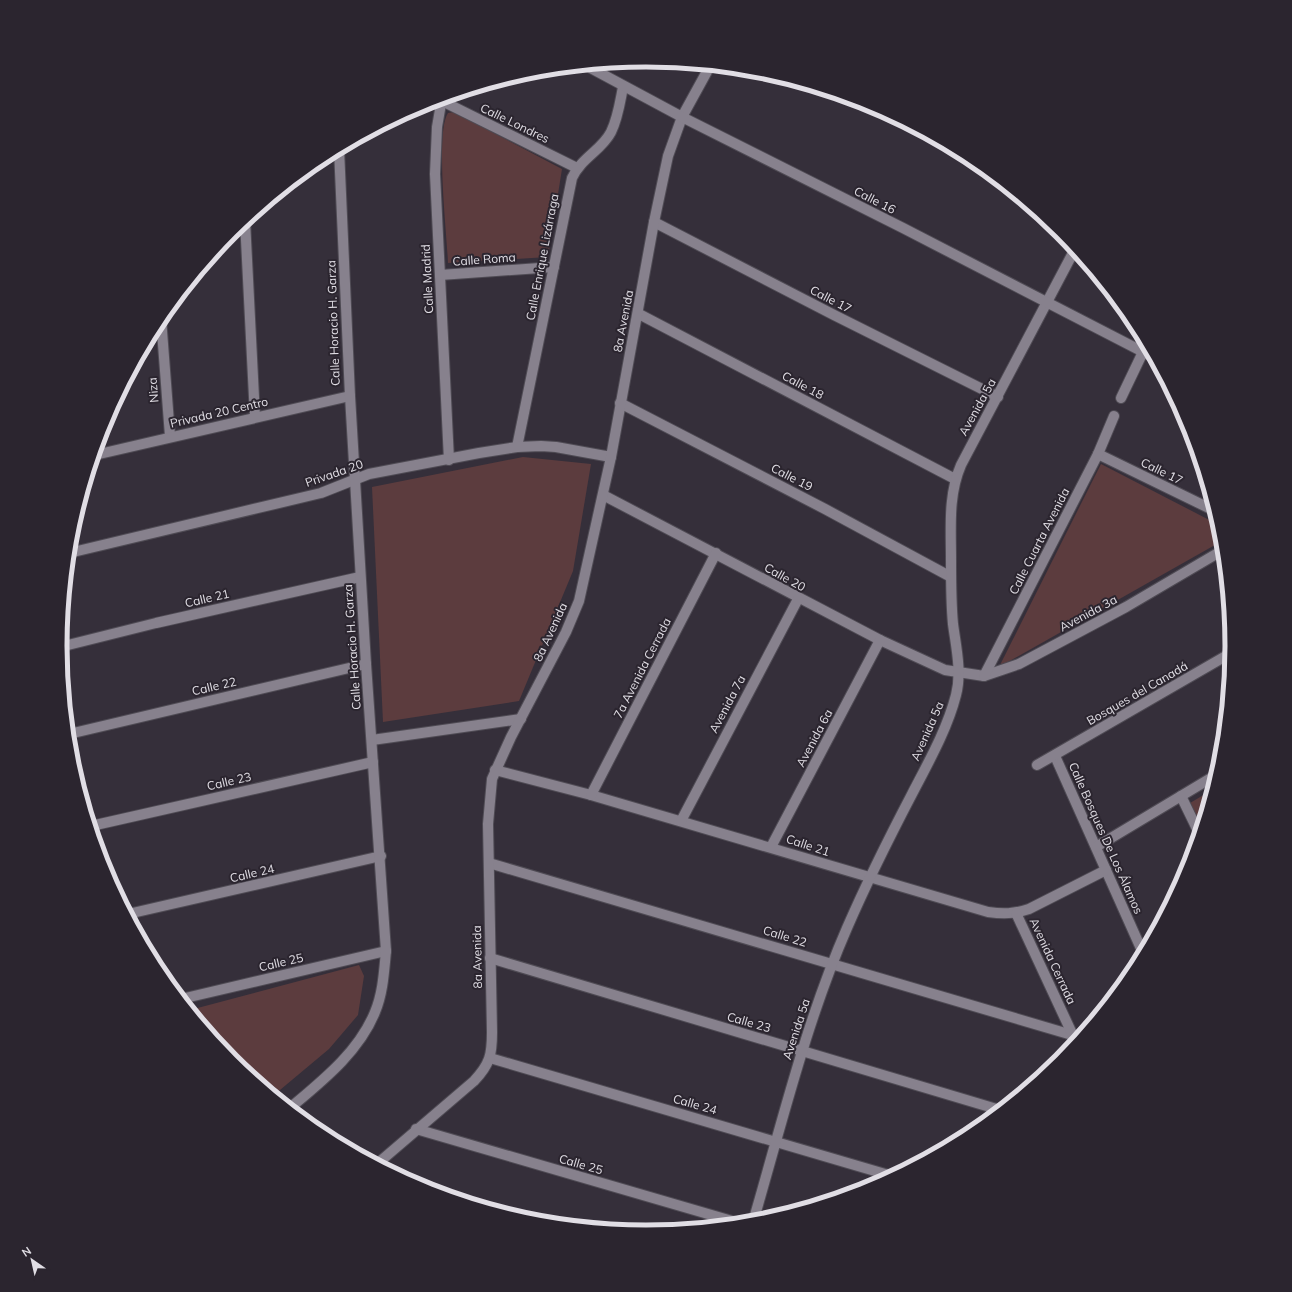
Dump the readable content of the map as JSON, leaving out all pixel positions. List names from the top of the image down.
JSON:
{
  "streets": {
    "street": [
      "Calle Londres",
      "Calle 16",
      "Calle Enrique Lizárraga",
      "Calle Roma",
      "Calle Madrid",
      "Calle 17",
      "8a Avenida",
      "Calle Horacio H. Garza",
      "Calle 18",
      "Niza",
      "Avenida 5a",
      "Privada 20 Centro",
      "Privada 20",
      "Calle 19",
      "Calle Cuarta Avenida",
      "Calle 20",
      "Calle 21",
      "Avenida 3a",
      "7a Avenida Cerrada",
      "Calle 22",
      "Bosques del Canadá",
      "Avenida 7a",
      "Avenida 6a",
      "Calle 23",
      "Calle Bosques De Los Álamos",
      "Calle 24",
      "Avenida Cerrada",
      "Calle 25"
    ]
  },
  "crossings": [
    ["Calle Londres", "Calle Enrique Lizárraga"],
    ["Calle 16", "Calle Enrique Lizárraga"],
    ["Calle 16", "8a Avenida"],
    ["Calle 16", "Avenida 5a"],
    ["Calle Enrique Lizárraga", "Calle Roma"],
    ["Calle Enrique Lizárraga", "Privada 20"],
    ["Calle Roma", "Calle Madrid"],
    ["Calle Madrid", "Privada 20"],
    ["Calle 17", "8a Avenida"],
    ["Calle 17", "Avenida 5a"],
    ["Calle 17", "Calle Cuarta Avenida"],
    ["8a Avenida", "Calle 18"],
    ["8a Avenida", "Privada 20"],
    ["8a Avenida", "Calle 19"],
    ["8a Avenida", "Calle 20"],
    ["8a Avenida", "Calle 21"],
    ["8a Avenida", "Calle 22"],
    ["8a Avenida", "Calle 23"],
    ["8a Avenida", "Calle 24"],
    ["8a Avenida", "Calle 25"],
    ["Calle Horacio H. Garza", "Privada 20 Centro"],
    ["Calle Horacio H. Garza", "Privada 20"],
    ["Calle Horacio H. Garza", "Calle 21"],
    ["Calle Horacio H. Garza", "Calle 22"],
    ["Calle Horacio H. Garza", "Calle 23"],
    ["Calle Horacio H. Garza", "Calle 24"],
    ["Calle Horacio H. Garza", "Calle 25"],
    ["Calle 18", "Avenida 5a"],
    ["Niza", "Privada 20 Centro"],
    ["Avenida 5a", "Calle 19"],
    ["Avenida 5a", "Calle 20"],
    ["Avenida 5a", "Calle 21"],
    ["Avenida 5a", "Avenida 3a"],
    ["Avenida 5a", "Calle 22"],
    ["Avenida 5a", "Calle 23"],
    ["Avenida 5a", "Calle 24"],
    ["Calle Cuarta Avenida", "Avenida 3a"],
    ["Calle 20", "Avenida 3a"],
    ["Calle 20", "7a Avenida Cerrada"],
    ["Calle 20", "Avenida 7a"],
    ["Calle 20", "Avenida 6a"],
    ["Calle 21", "7a Avenida Cerrada"],
    ["Calle 21", "Avenida 7a"],
    ["Calle 21", "Avenida 6a"],
    ["Calle 21", "Calle Bosques De Los Álamos"],
    ["Calle 21", "Avenida Cerrada"],
    ["Bosques del Canadá", "Calle Bosques De Los Álamos"]
  ],
  "north": "top left"
}
